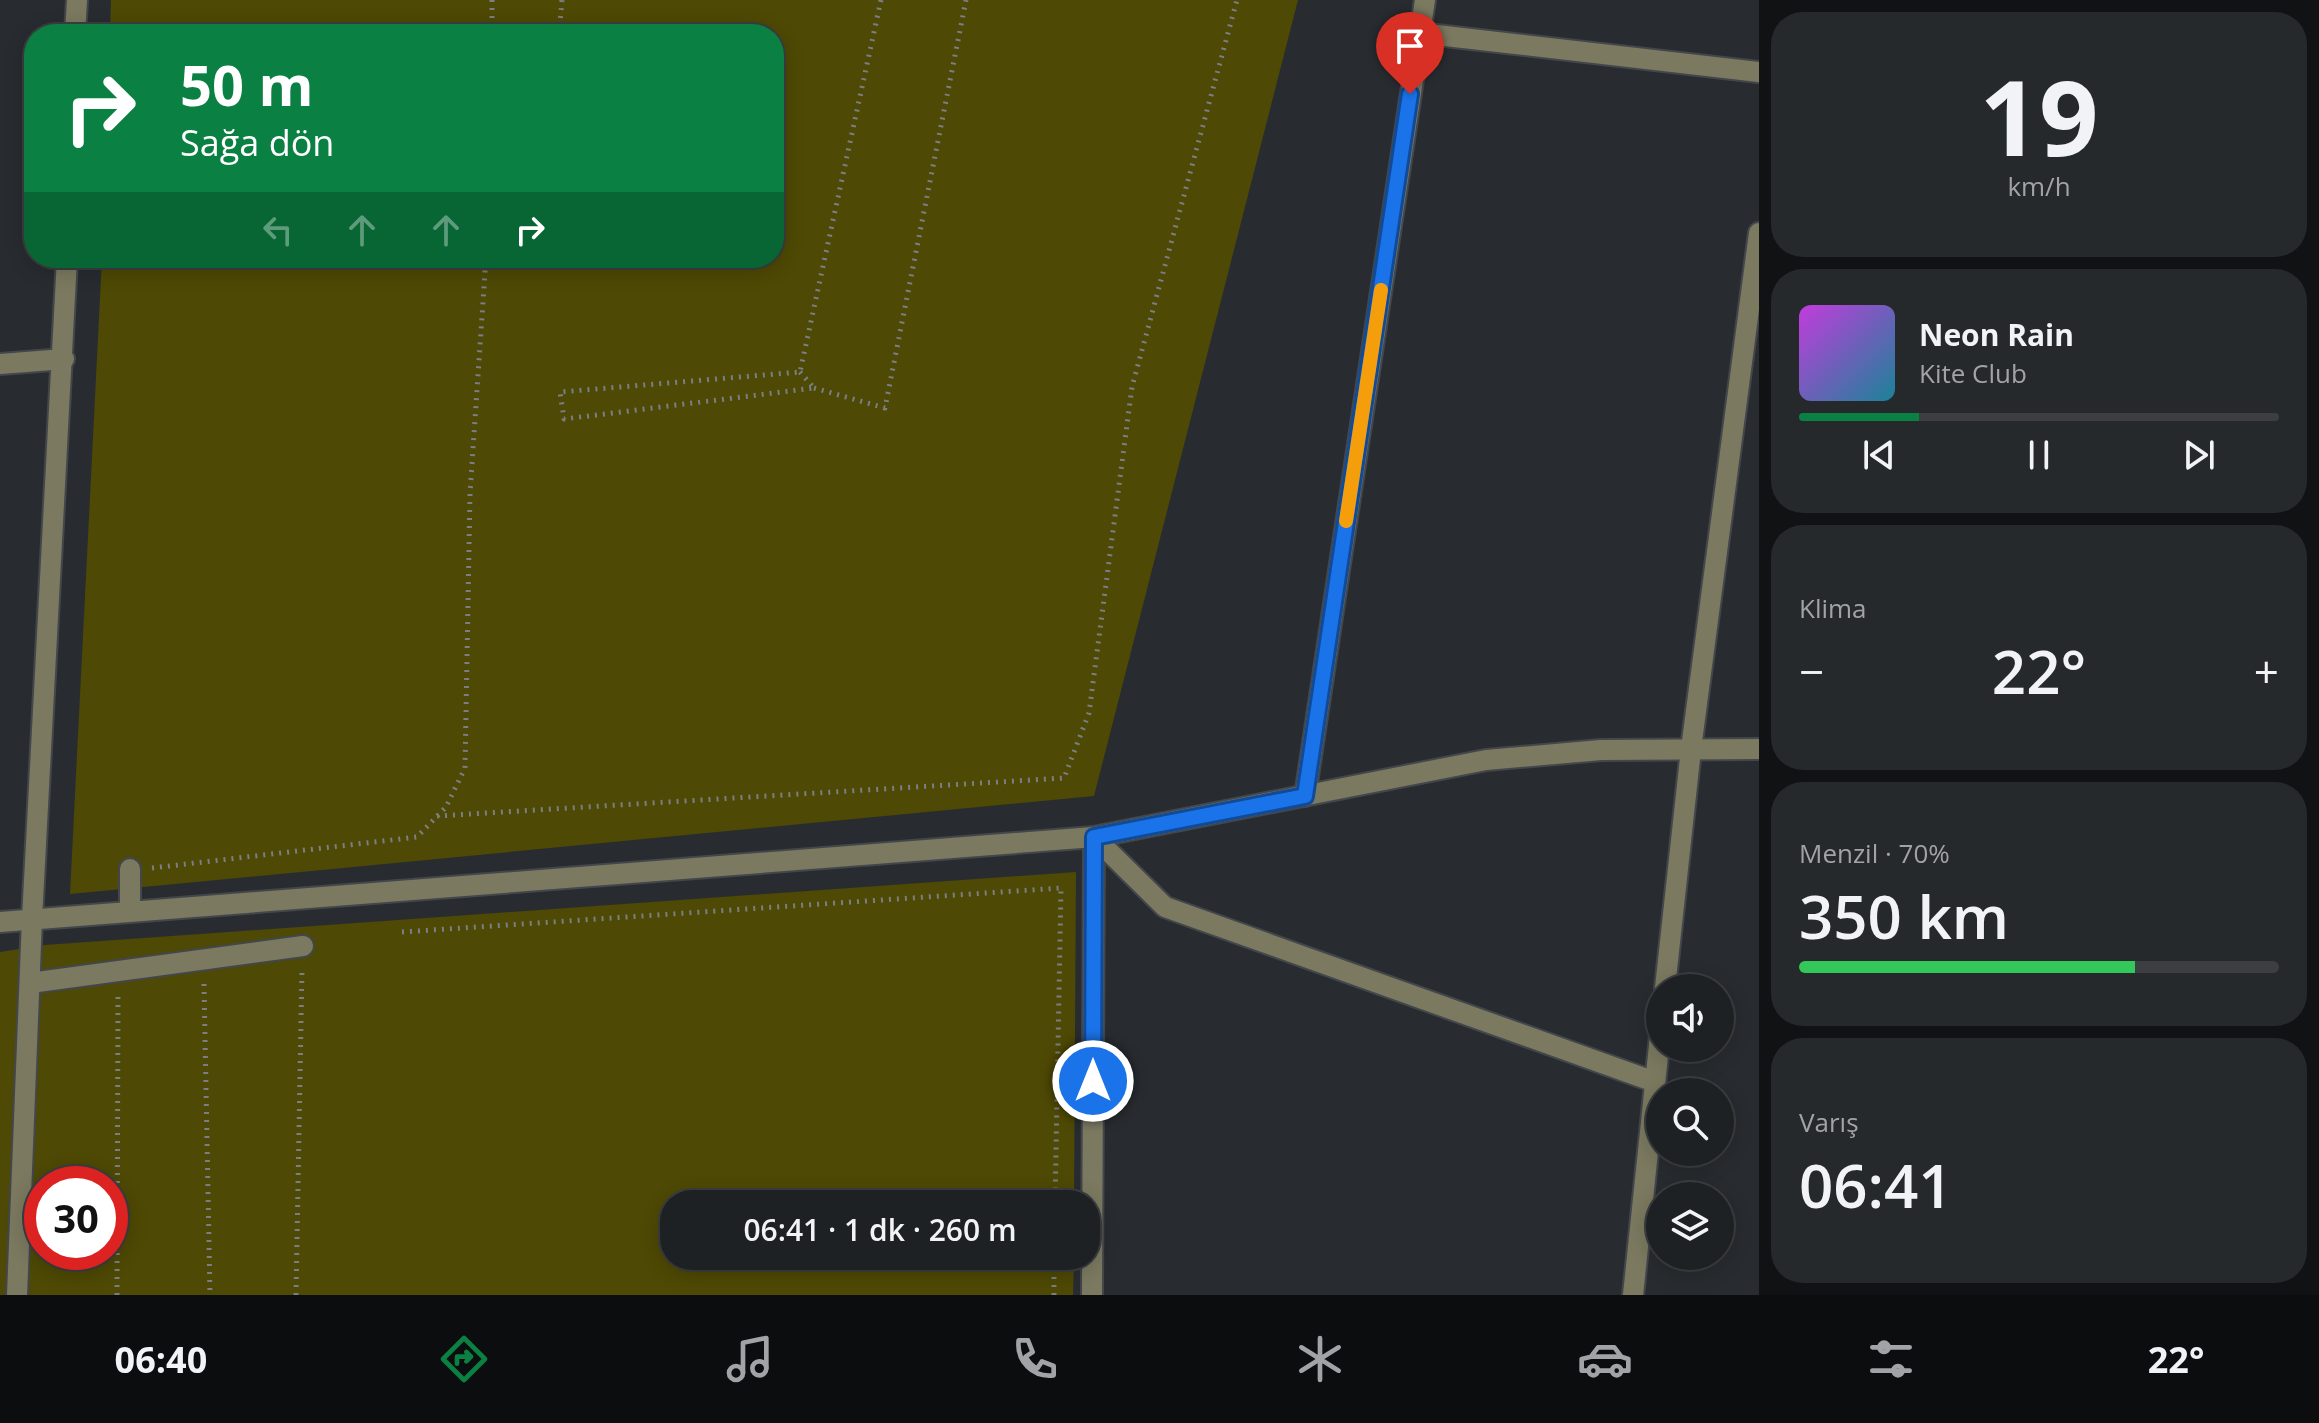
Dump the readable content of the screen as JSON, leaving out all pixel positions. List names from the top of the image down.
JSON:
{
  "page": {
    "tile": [
      ["19", "km/h"],
      "Klima",
      ["Menzil · 70%", "350 km"],
      ["Varış", "06:41"]
    ],
    "turn": ["50 m", "Sağa dön"],
    "song": ["Neon Rain", "Kite Club"],
    "heat": ["−", "22°", "+"],
    "limit": "30",
    "trip": "06:41 · 1 dk · 260 m",
    "tabs": ["06:40", "22°"]
  }
}
